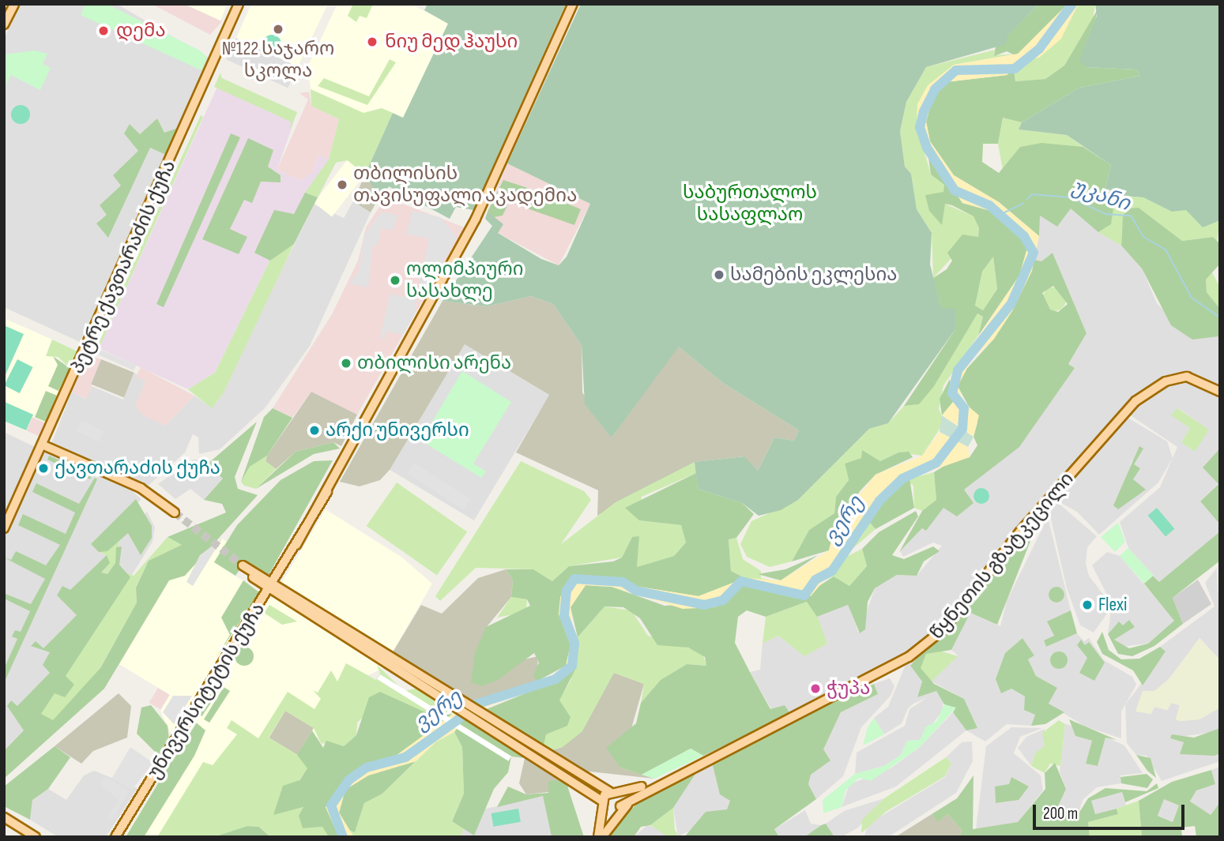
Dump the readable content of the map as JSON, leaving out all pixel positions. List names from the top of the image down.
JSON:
{
  "streets": {
    "main road": ["პეტრე ქავთარაძის ქუჩა", "წყნეთის გზატკეცილი", "უნივერსიტეტის ქუჩა"]
  },
  "water": ["უკანი", "ვერე"],
  "parks": ["საბურთალოს სასაფლაო"],
  "places": [
    "№122 საჯარო სკოლა",
    "დემა",
    "ნიუ მედ ჰაუსი",
    "თბილისის თავისუფალი აკადემია",
    "სამების ეკლესია",
    "ოლიმპიური სასახლე",
    "თბილისი არენა",
    "არქი უნივერსი",
    "ქავთარაძის ქუჩა",
    "Flexi",
    "ჭუპა"
  ],
  "scale_bar": "200 m"
}
